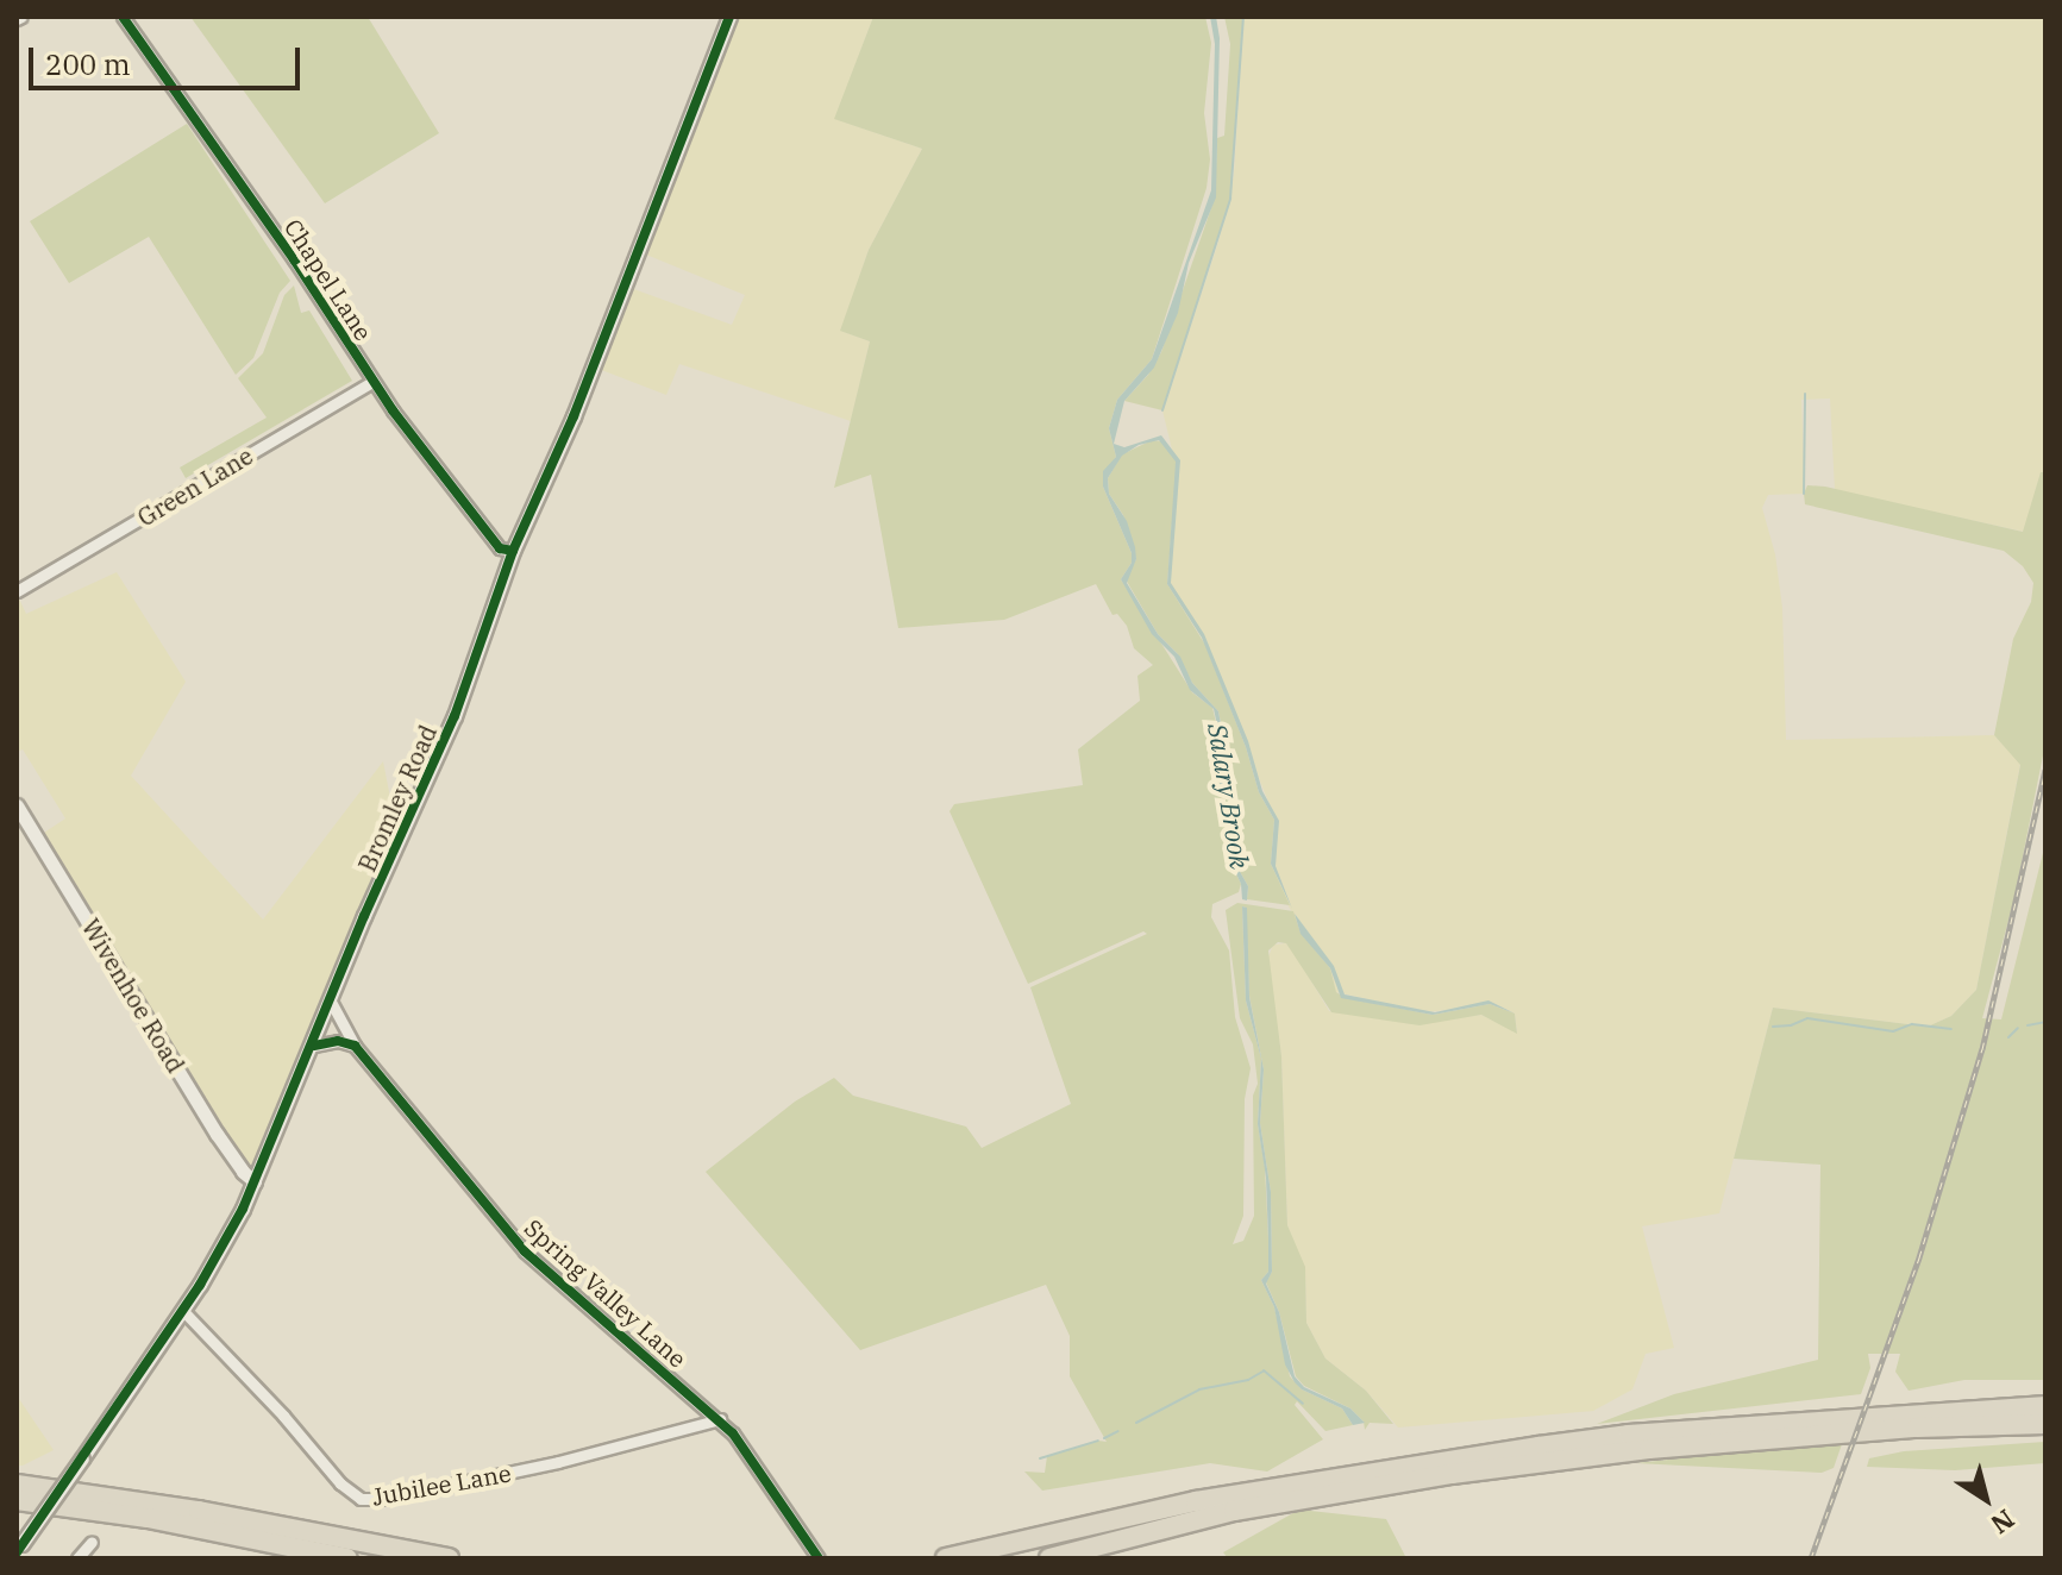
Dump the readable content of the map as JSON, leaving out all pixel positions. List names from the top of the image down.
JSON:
{
  "streets": {
    "street": [
      "Chapel Lane",
      "Green Lane",
      "Bromley Road",
      "Wivenhoe Road",
      "Spring Valley Lane",
      "Jubilee Lane"
    ]
  },
  "crossings": [
    ["Chapel Lane", "Green Lane"],
    ["Chapel Lane", "Bromley Road"],
    ["Bromley Road", "Wivenhoe Road"],
    ["Bromley Road", "Spring Valley Lane"],
    ["Bromley Road", "Jubilee Lane"],
    ["Spring Valley Lane", "Jubilee Lane"]
  ],
  "water": ["Salary Brook"],
  "scale_bar": "200 m",
  "north": "bottom right"
}
